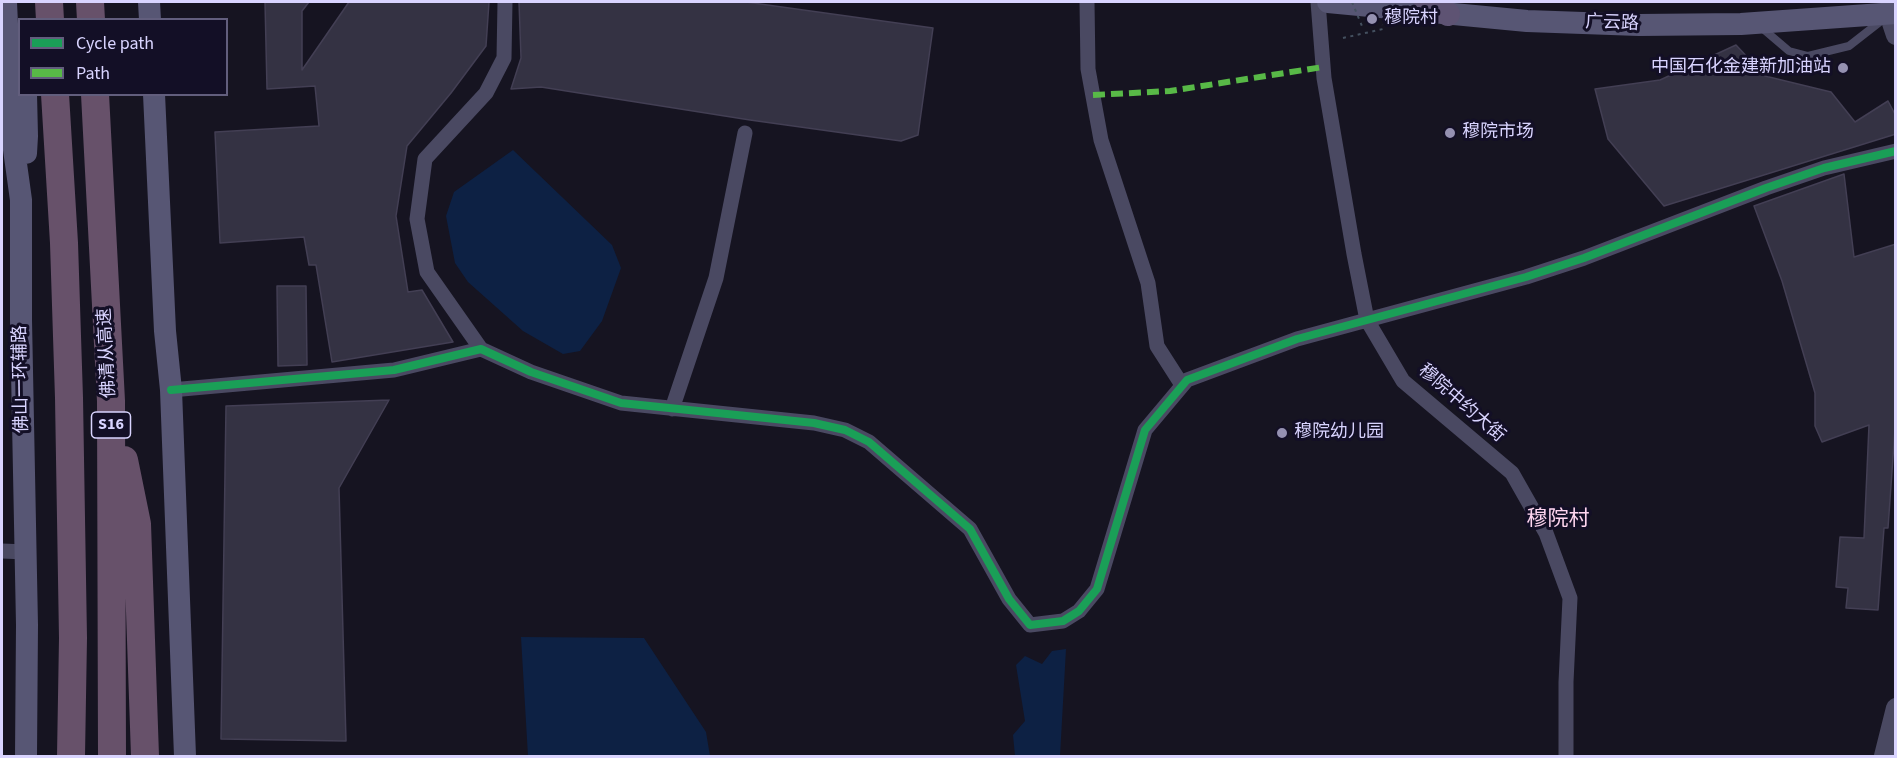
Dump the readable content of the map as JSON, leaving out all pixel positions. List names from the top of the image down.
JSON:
{
  "streets": {
    "highway": ["佛清从高速", "S16"],
    "main road": ["广云路", "佛山一环辅路"],
    "street": ["穆院中约大街"]
  },
  "districts": ["穆院村"],
  "places": [
    "穆院村",
    "中国石化金建新加油站",
    "穆院市场",
    "穆院幼儿园"
  ],
  "legend": ["Cycle path", "Path"]
}
